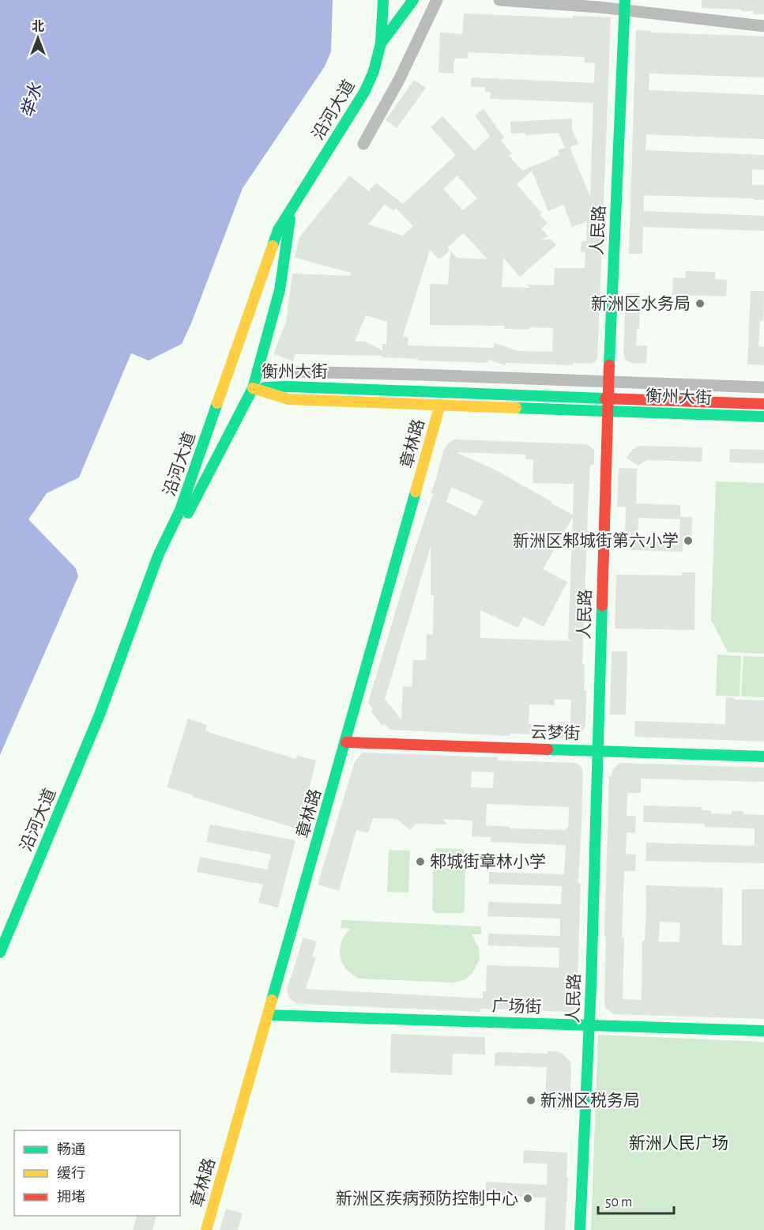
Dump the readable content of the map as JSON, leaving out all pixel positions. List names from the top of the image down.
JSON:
{
  "streets": {
    "street": [
      "沿河大道",
      "人民路",
      "衡州大街",
      "章林路",
      "云梦街",
      "广场街"
    ]
  },
  "crossings": [
    ["人民路", "衡州大街"],
    ["人民路", "云梦街"],
    ["人民路", "广场街"],
    ["衡州大街", "章林路"],
    ["章林路", "云梦街"],
    ["章林路", "广场街"]
  ],
  "water": ["举水"],
  "parks": ["新洲人民广场"],
  "places": [
    "新洲区水务局",
    "新洲区邾城街第六小学",
    "邾城街章林小学",
    "新洲区税务局",
    "新洲区疾病预防控制中心"
  ],
  "legend": ["畅通", "缓行", "拥堵"],
  "scale_bar": "50 m",
  "north": "top"
}
